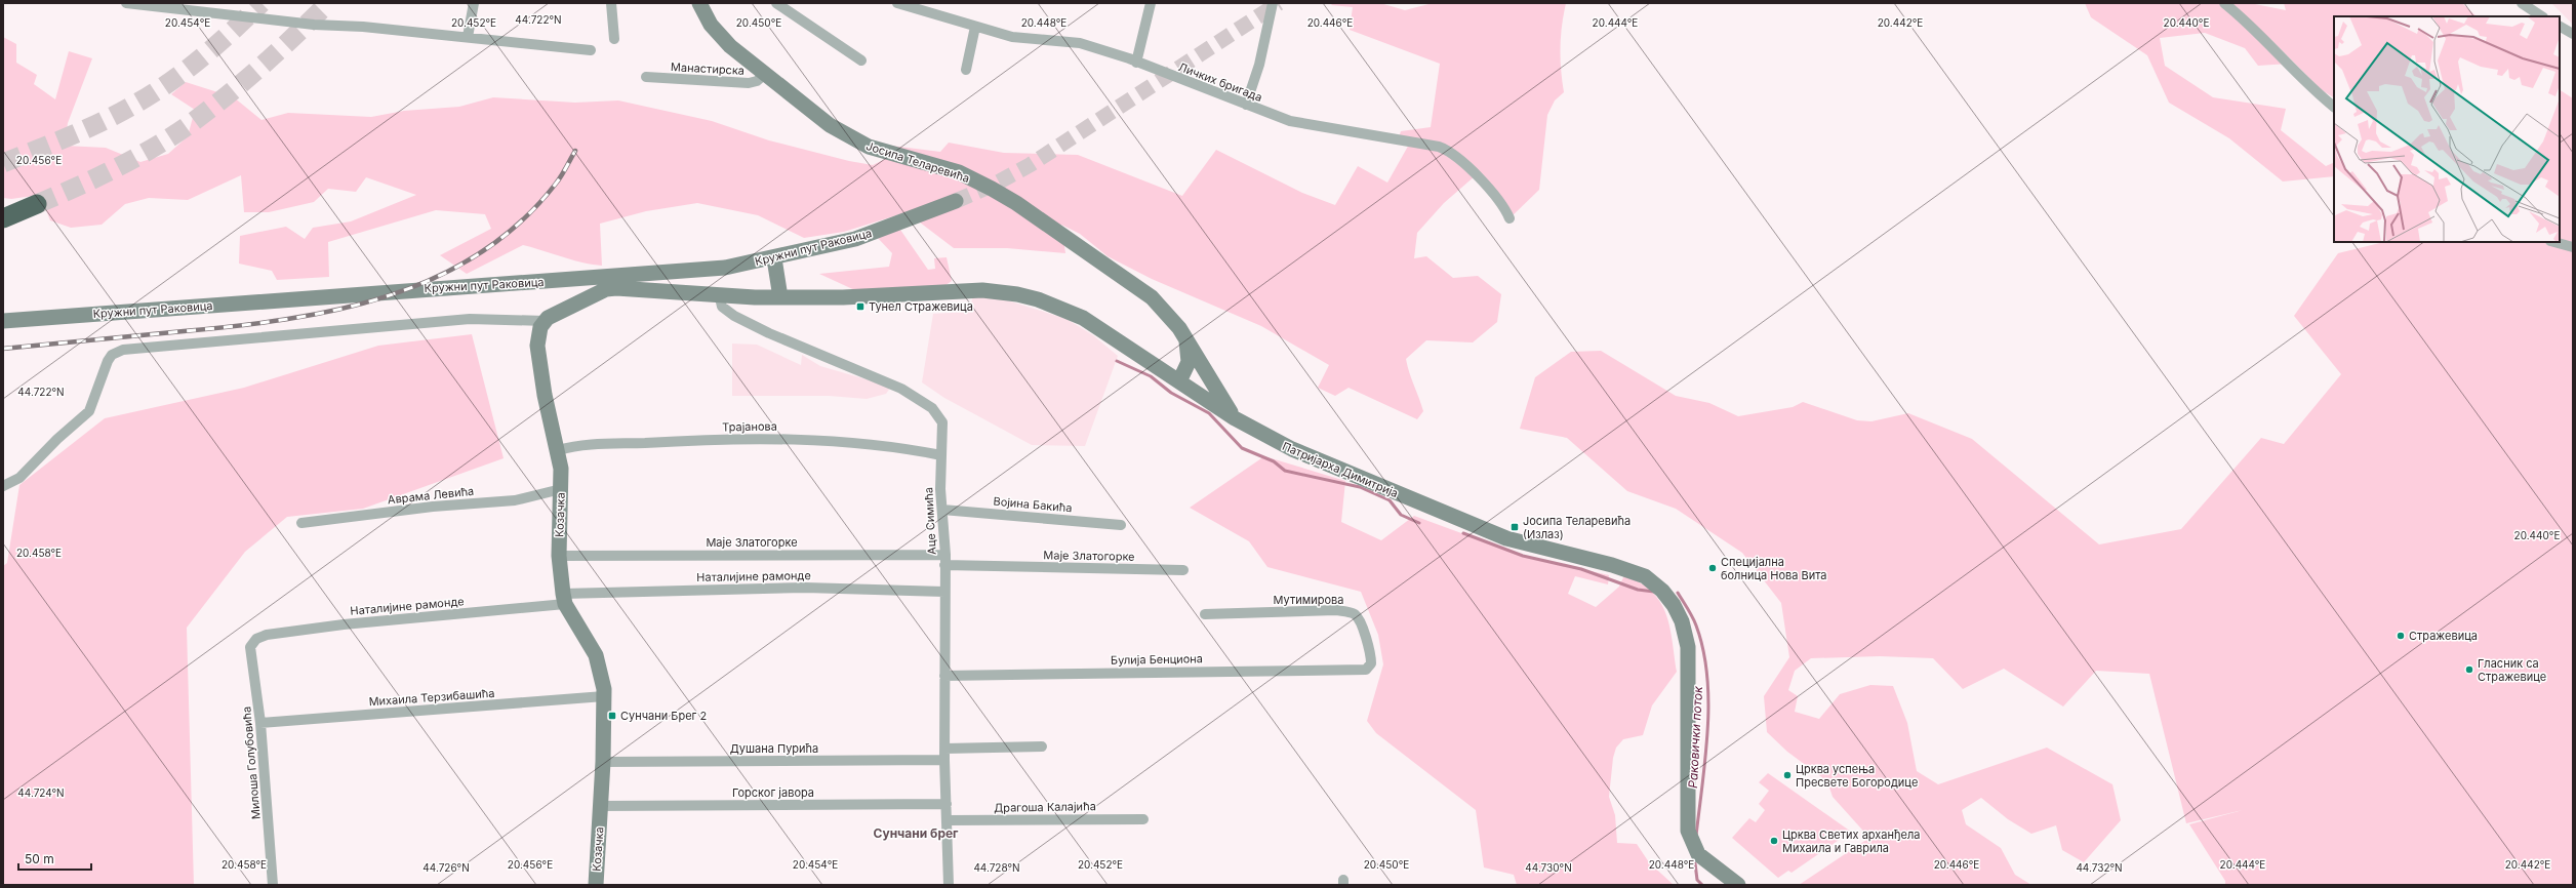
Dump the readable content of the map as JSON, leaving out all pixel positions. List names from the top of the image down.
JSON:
{
  "streets": {
    "main road": [
      "Јосипа Теларевића",
      "Кружни пут Раковица",
      "Патријарха Димитрија",
      "Козачка"
    ],
    "street": [
      "Манастирска",
      "Личких бригада",
      "Трајанова",
      "Аврама Левића",
      "Војина Бакића",
      "Аце Симића",
      "Маје Златогорке",
      "Наталијине рамонде",
      "Мутимирова",
      "Булија Бенциона",
      "Михаила Терзибашића",
      "Душана Пурића",
      "Милоша Голубовића",
      "Горског јавора",
      "Драгоша Калајића"
    ]
  },
  "crossings": [
    ["Манастирска", "Јосипа Теларевића"],
    ["Јосипа Теларевића", "Патријарха Димитрија"],
    ["Трајанова", "Козачка"],
    ["Трајанова", "Аце Симића"],
    ["Патријарха Димитрија", "Аце Симића"],
    ["Аврама Левића", "Козачка"],
    ["Војина Бакића", "Аце Симића"],
    ["Козачка", "Маје Златогорке"],
    ["Козачка", "Наталијине рамонде"],
    ["Козачка", "Михаила Терзибашића"],
    ["Козачка", "Душана Пурића"],
    ["Козачка", "Горског јавора"],
    ["Аце Симића", "Маје Златогорке"],
    ["Аце Симића", "Наталијине рамонде"],
    ["Аце Симића", "Булија Бенциона"],
    ["Аце Симића", "Душана Пурића"],
    ["Аце Симића", "Горског јавора"],
    ["Аце Симића", "Драгоша Калајића"],
    ["Наталијине рамонде", "Милоша Голубовића"],
    ["Мутимирова", "Булија Бенциона"],
    ["Михаила Терзибашића", "Милоша Голубовића"]
  ],
  "districts": ["Сунчани брег"],
  "water": ["Раковички поток"],
  "places": {
    "transit": ["Тунел Стражевица", "Јосипа Теларевића (Излаз)", "Сунчани Брег 2"],
    "other": [
      "Специјална болница Нова Вита",
      "Стражевица",
      "Гласник са Стражевице",
      "Црква успења Пресвете Богородице",
      "Црква Светих арханђела Михаила и Гаврила"
    ]
  },
  "scale_bar": "50 m",
  "coordinates": [
    "44.722°N",
    "20.454°E",
    "20.452°E",
    "20.450°E",
    "20.448°E",
    "20.446°E",
    "20.444°E",
    "20.442°E",
    "20.440°E",
    "20.456°E",
    "20.458°E",
    "44.724°N",
    "44.726°N",
    "44.728°N",
    "44.730°N",
    "44.732°N"
  ]
}
